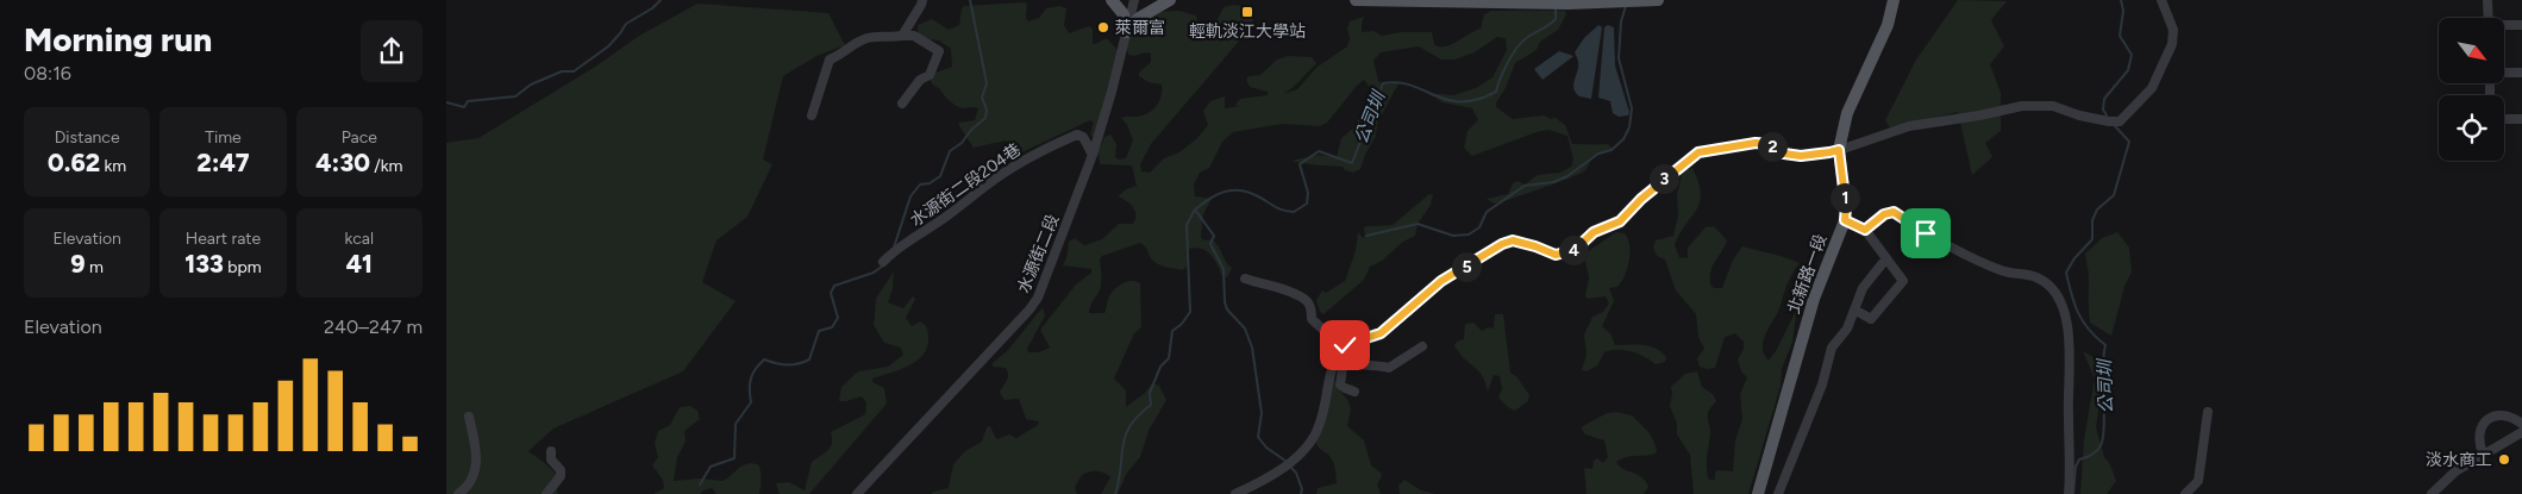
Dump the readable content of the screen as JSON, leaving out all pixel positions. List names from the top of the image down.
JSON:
{
  "streets": {
    "main road": ["北新路一段"],
    "street": ["水源街二段204巷", "水源街二段"]
  },
  "crossings": [
    ["水源街二段204巷", "水源街二段"]
  ],
  "water": ["公司圳"],
  "places": {
    "transit": ["輕軌淡江大學站"],
    "other": ["萊爾富", "淡水商工"]
  },
  "north": "bottom right",
  "page": {
    "heading": ["Morning run", "08:16"],
    "stats": [
      ["Distance", "0.62 km"],
      ["Time", "2:47"],
      ["Pace", "4:30 /km"],
      ["Elevation", "9 m"],
      ["Heart rate", "133 bpm"],
      ["kcal", "41"]
    ],
    "pins": [
      "2",
      "3",
      "1",
      "4",
      "5"
    ],
    "chart": ["Elevation", "240–247 m"]
  }
}
